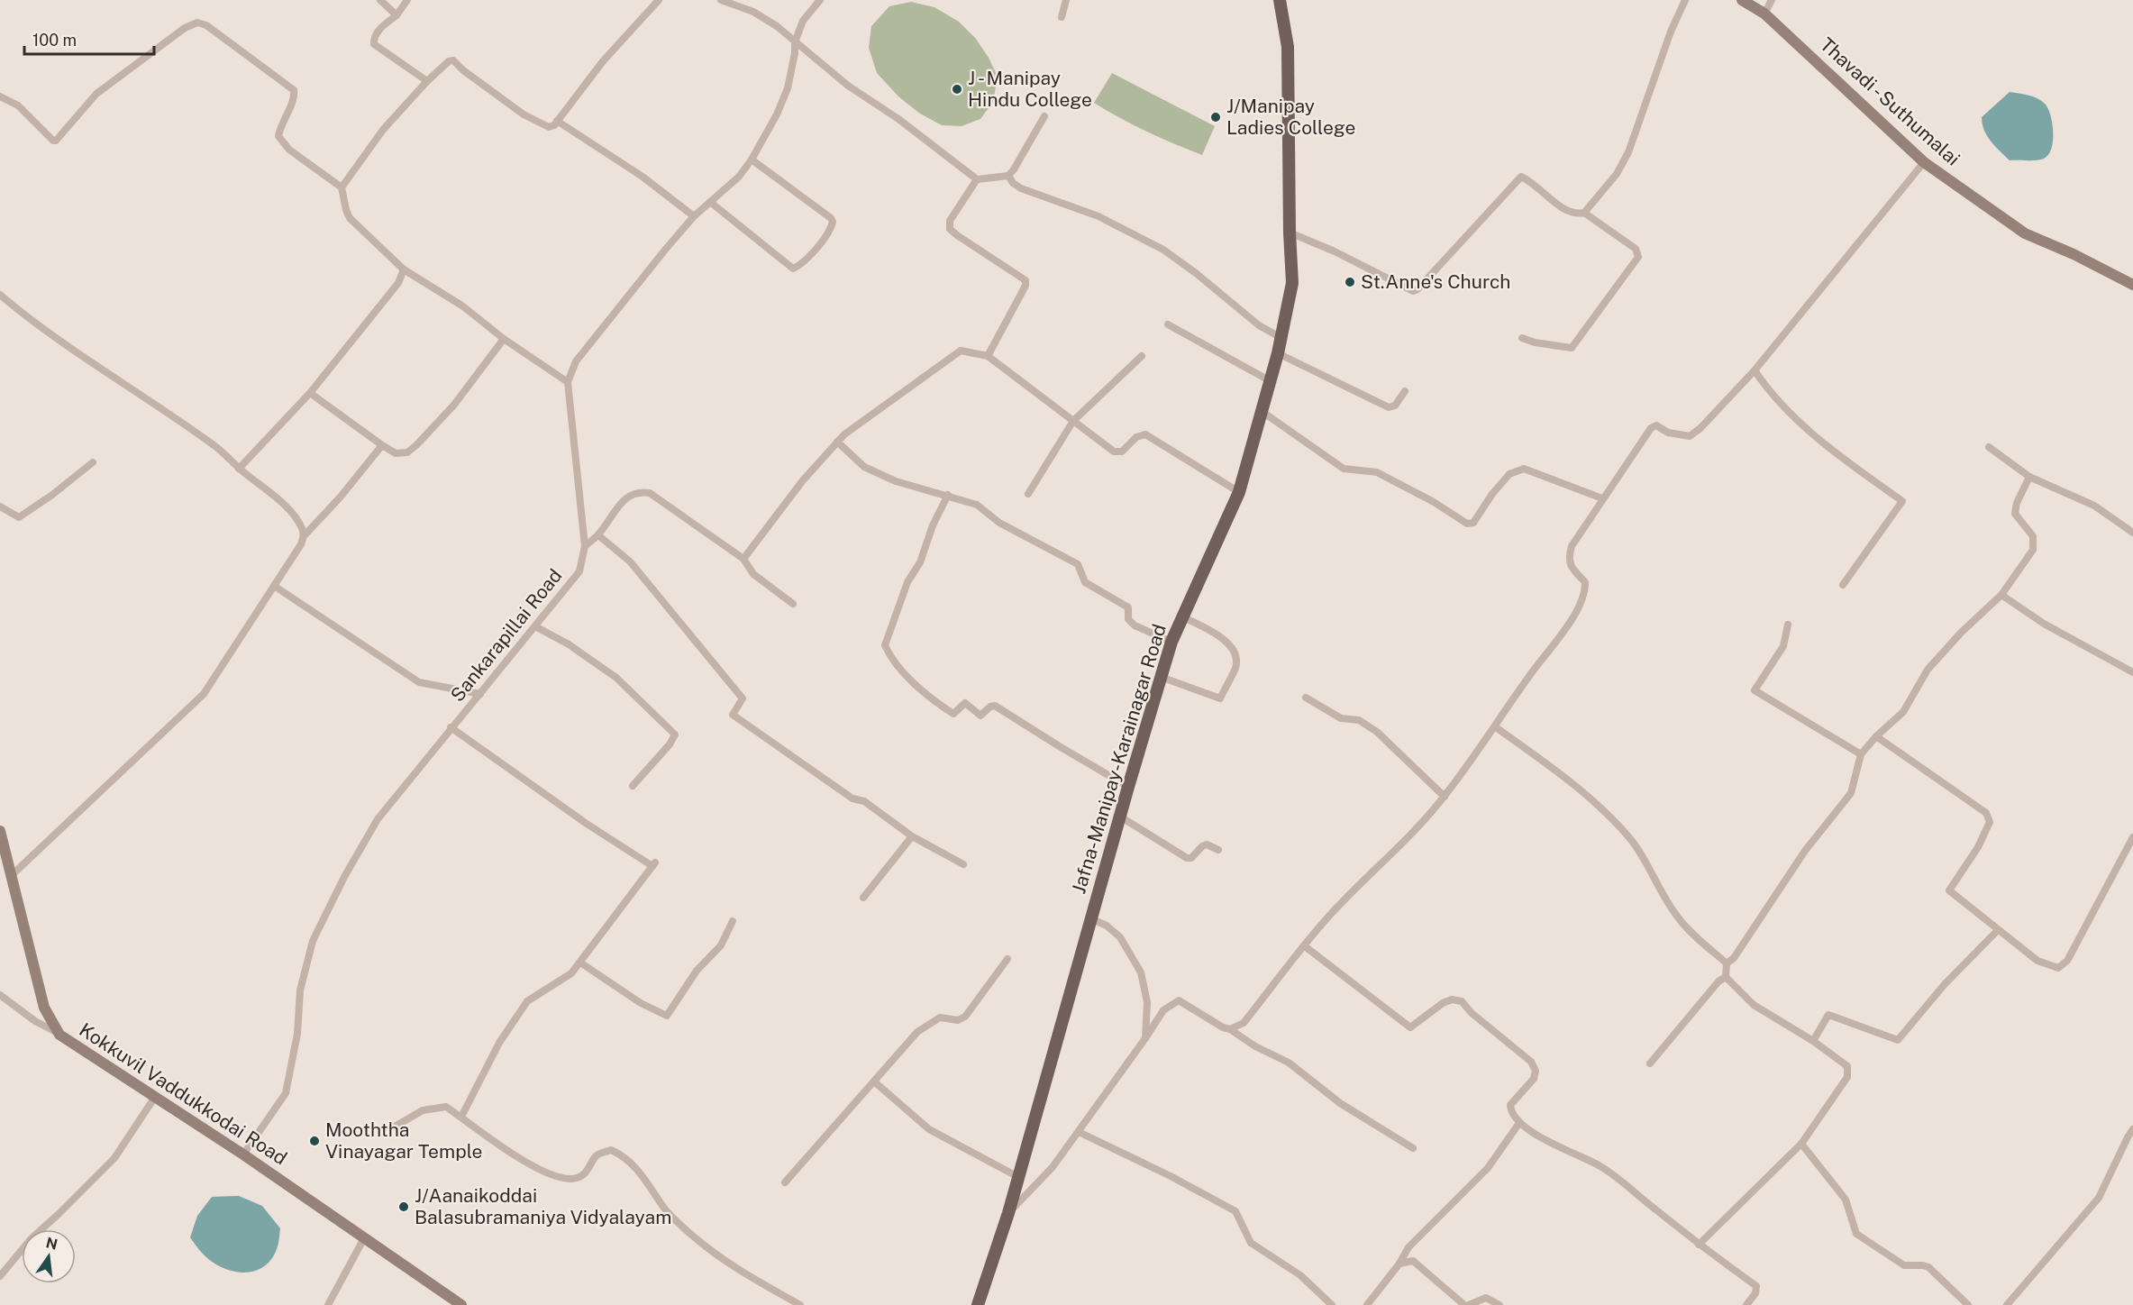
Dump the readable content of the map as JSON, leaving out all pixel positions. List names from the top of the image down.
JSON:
{
  "streets": {
    "main road": ["Thavadi - Suthumalai", "Jafna-Manipay-Karainagar Road", "Kokkuvil Vaddukkodai Road"],
    "street": ["Sankarapillai Road"]
  },
  "crossings": [
    ["Sankarapillai Road", "Kokkuvil Vaddukkodai Road"]
  ],
  "places": [
    "J - Manipay Hindu College",
    "J/Manipay Ladies College",
    "St.Anne's Church",
    "Mooththa Vinayagar Temple",
    "J/Aanaikoddai Balasubramaniya Vidyalayam"
  ],
  "scale_bar": "100 m",
  "north": "top"
}
